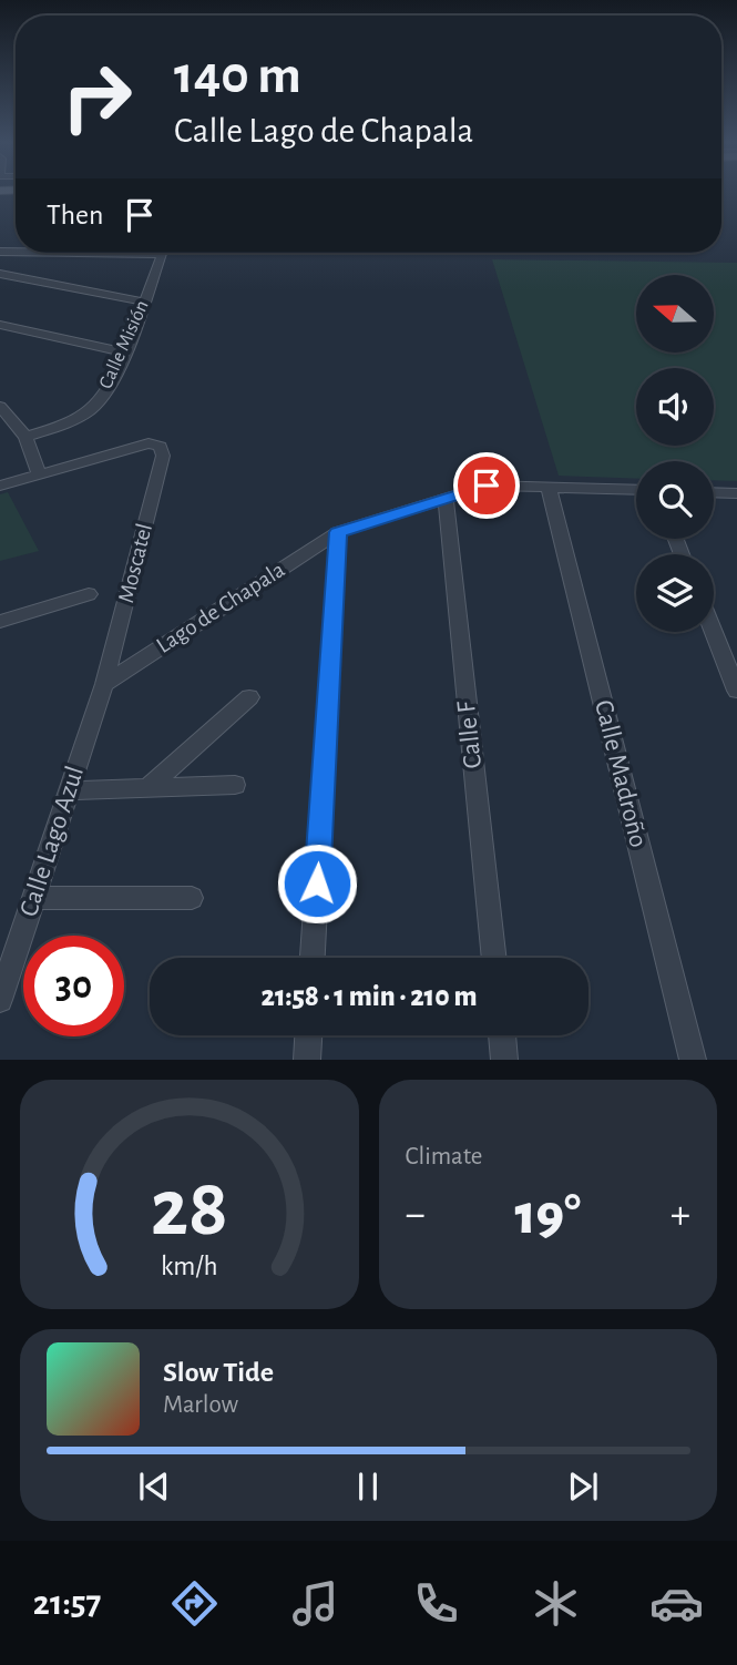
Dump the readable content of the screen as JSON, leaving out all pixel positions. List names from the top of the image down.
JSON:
{
  "streets": {
    "street": [
      "Calle Misión",
      "Moscatel",
      "Lago de Chapala",
      "Calle F",
      "Calle Madroño",
      "Calle Lago Azul"
    ]
  },
  "crossings": [
    ["Moscatel", "Lago de Chapala"],
    ["Moscatel", "Calle Lago Azul"],
    ["Lago de Chapala", "Calle F"],
    ["Lago de Chapala", "Calle Madroño"],
    ["Lago de Chapala", "Calle Lago Azul"]
  ],
  "north": "left",
  "page": {
    "turn": ["140 m", "Calle Lago de Chapala"],
    "then": "Then",
    "limit": "30",
    "trip": "21:58 · 1 min · 210 m",
    "tile": "Climate",
    "heat": ["−", "19°", "+"],
    "song": ["Slow Tide", "Marlow"],
    "tabs": "21:57",
    "gauge": ["28", "km/h"]
  }
}
